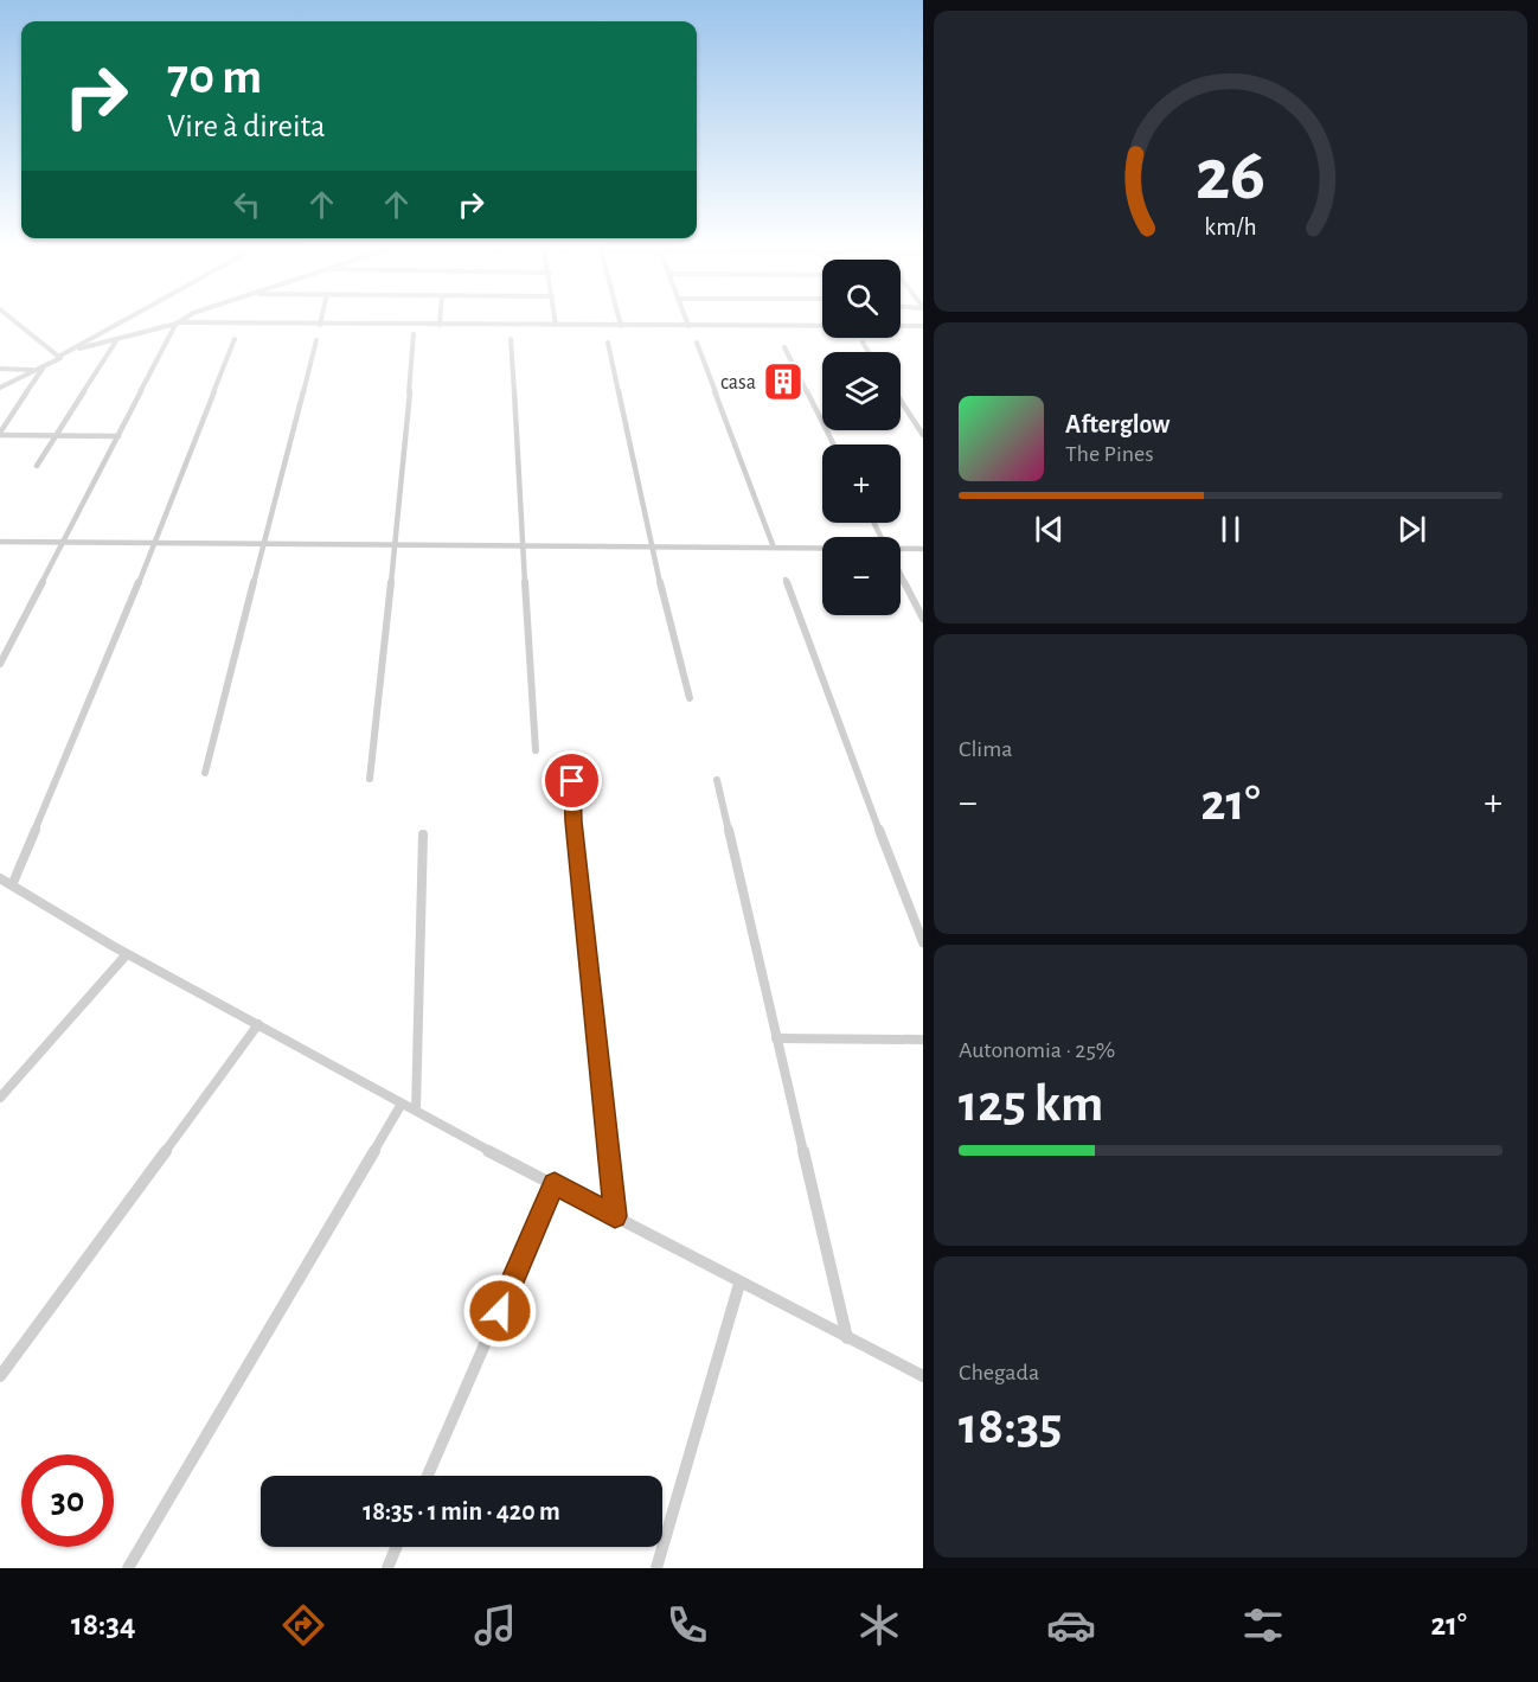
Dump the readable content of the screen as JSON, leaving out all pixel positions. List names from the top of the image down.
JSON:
{
  "places": {
    "building": ["casa"]
  },
  "page": {
    "turn": ["70 m", "Vire à direita"],
    "map_buttons": ["+", "−"],
    "song": ["Afterglow", "The Pines"],
    "tile": [
      "Clima",
      ["Autonomia · 25%", "125 km"],
      ["Chegada", "18:35"]
    ],
    "heat": ["−", "21°", "+"],
    "limit": "30",
    "trip": "18:35 · 1 min · 420 m",
    "tabs": ["18:34", "21°"],
    "gauge": ["26", "km/h"]
  }
}
